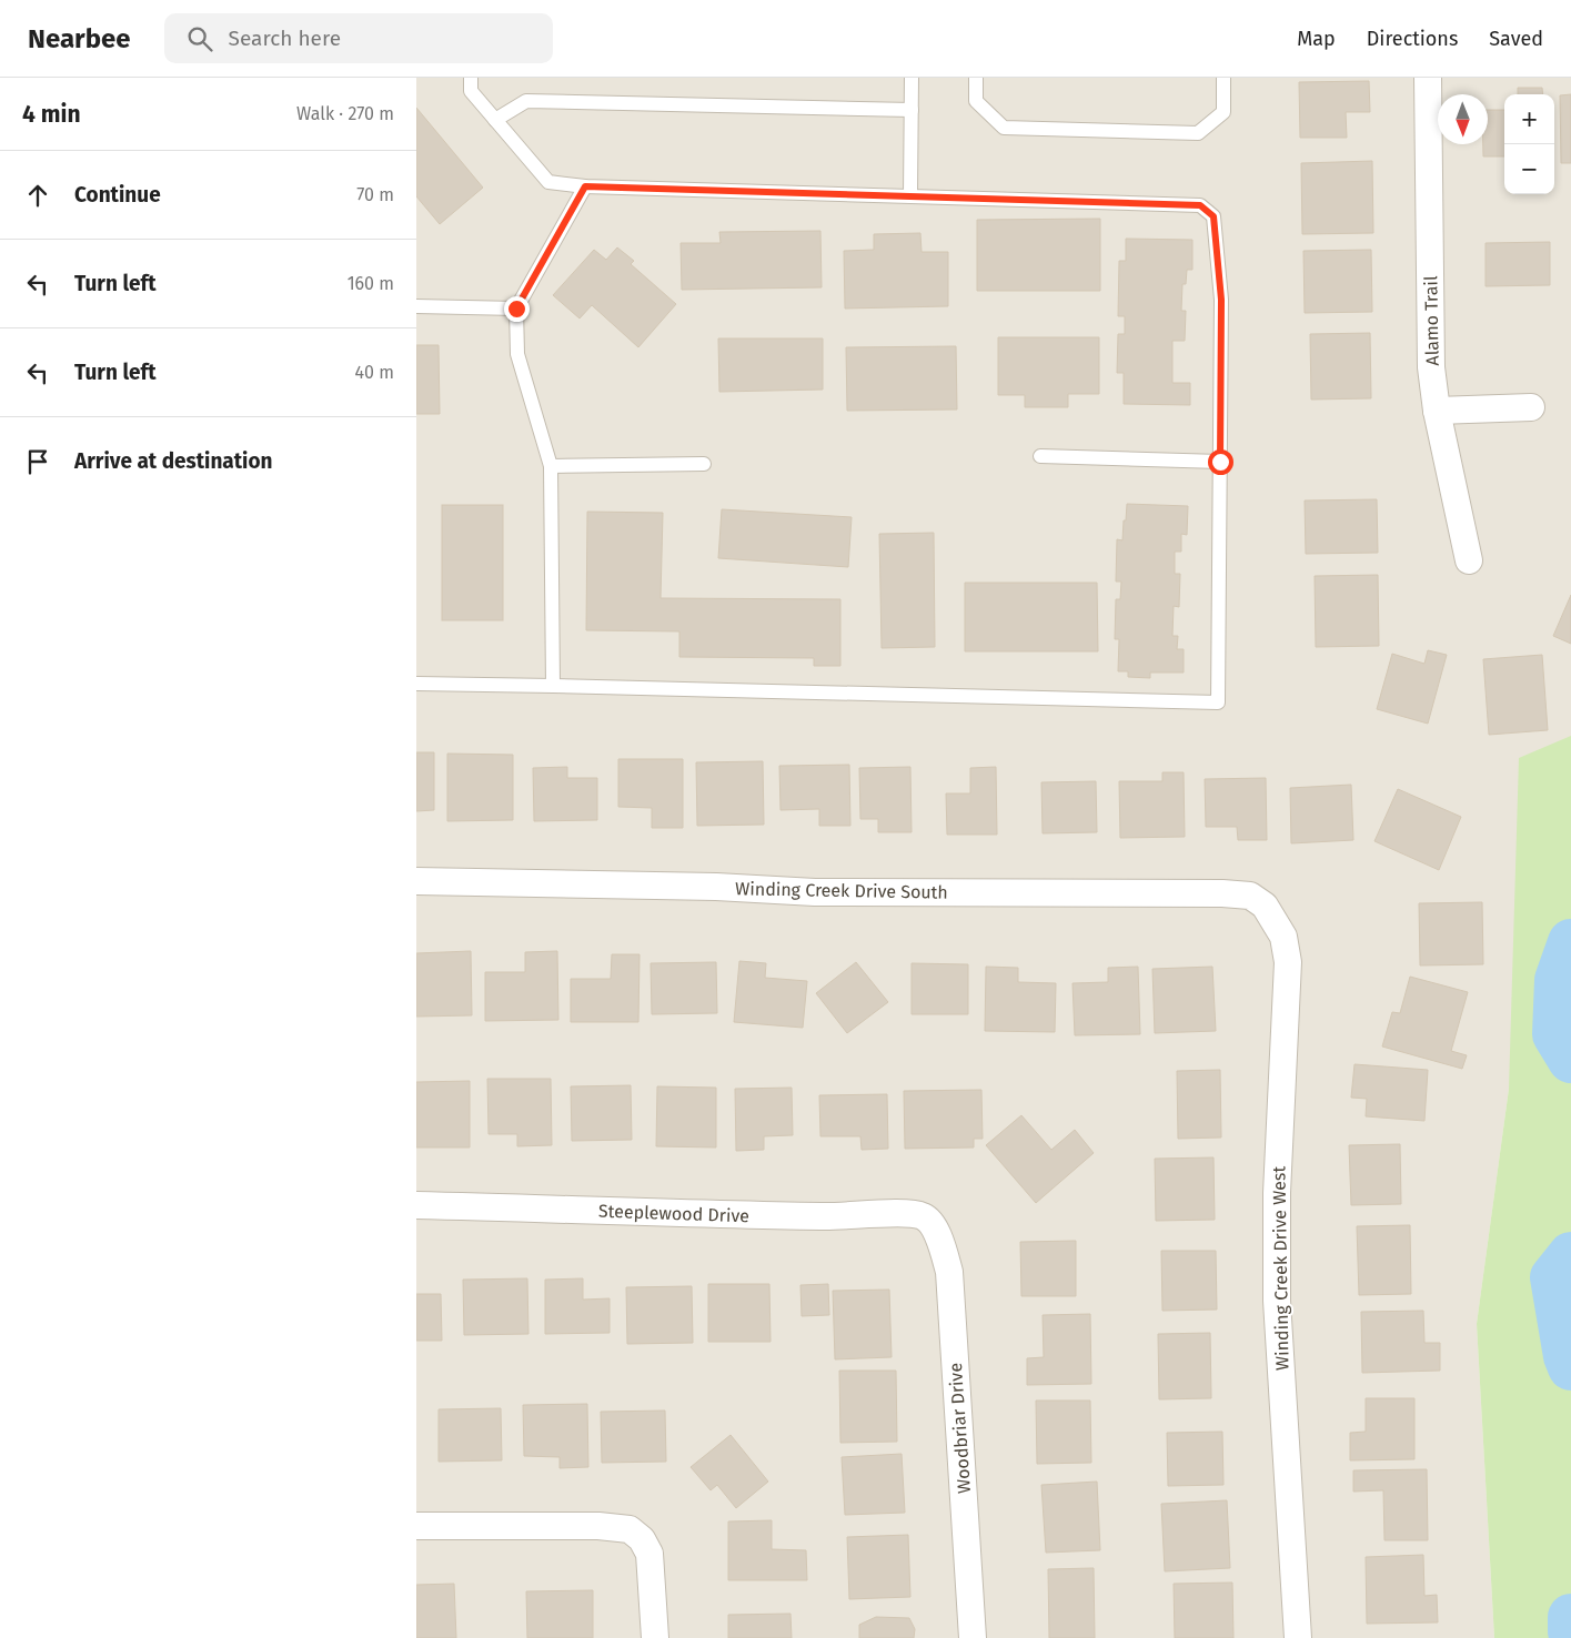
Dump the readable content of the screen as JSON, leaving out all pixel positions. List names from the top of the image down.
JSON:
{
  "streets": {
    "street": [
      "Alamo Trail",
      "Winding Creek Drive South",
      "Steeplewood Drive",
      "Winding Creek Drive West",
      "Woodbriar Drive"
    ]
  },
  "crossings": [
    ["Winding Creek Drive South", "Winding Creek Drive West"],
    ["Steeplewood Drive", "Woodbriar Drive"]
  ],
  "north": "bottom",
  "page": {
    "header": "Nearbee",
    "search": "Search here",
    "nav": ["Map", "Directions", "Saved"],
    "heading": ["4 min", "Walk · 270 m"],
    "map_buttons": ["+", "−"],
    "list": [
      ["Continue", "70 m"],
      ["Turn left", "160 m"],
      ["Turn left", "40 m"],
      "Arrive at destination"
    ]
  }
}
